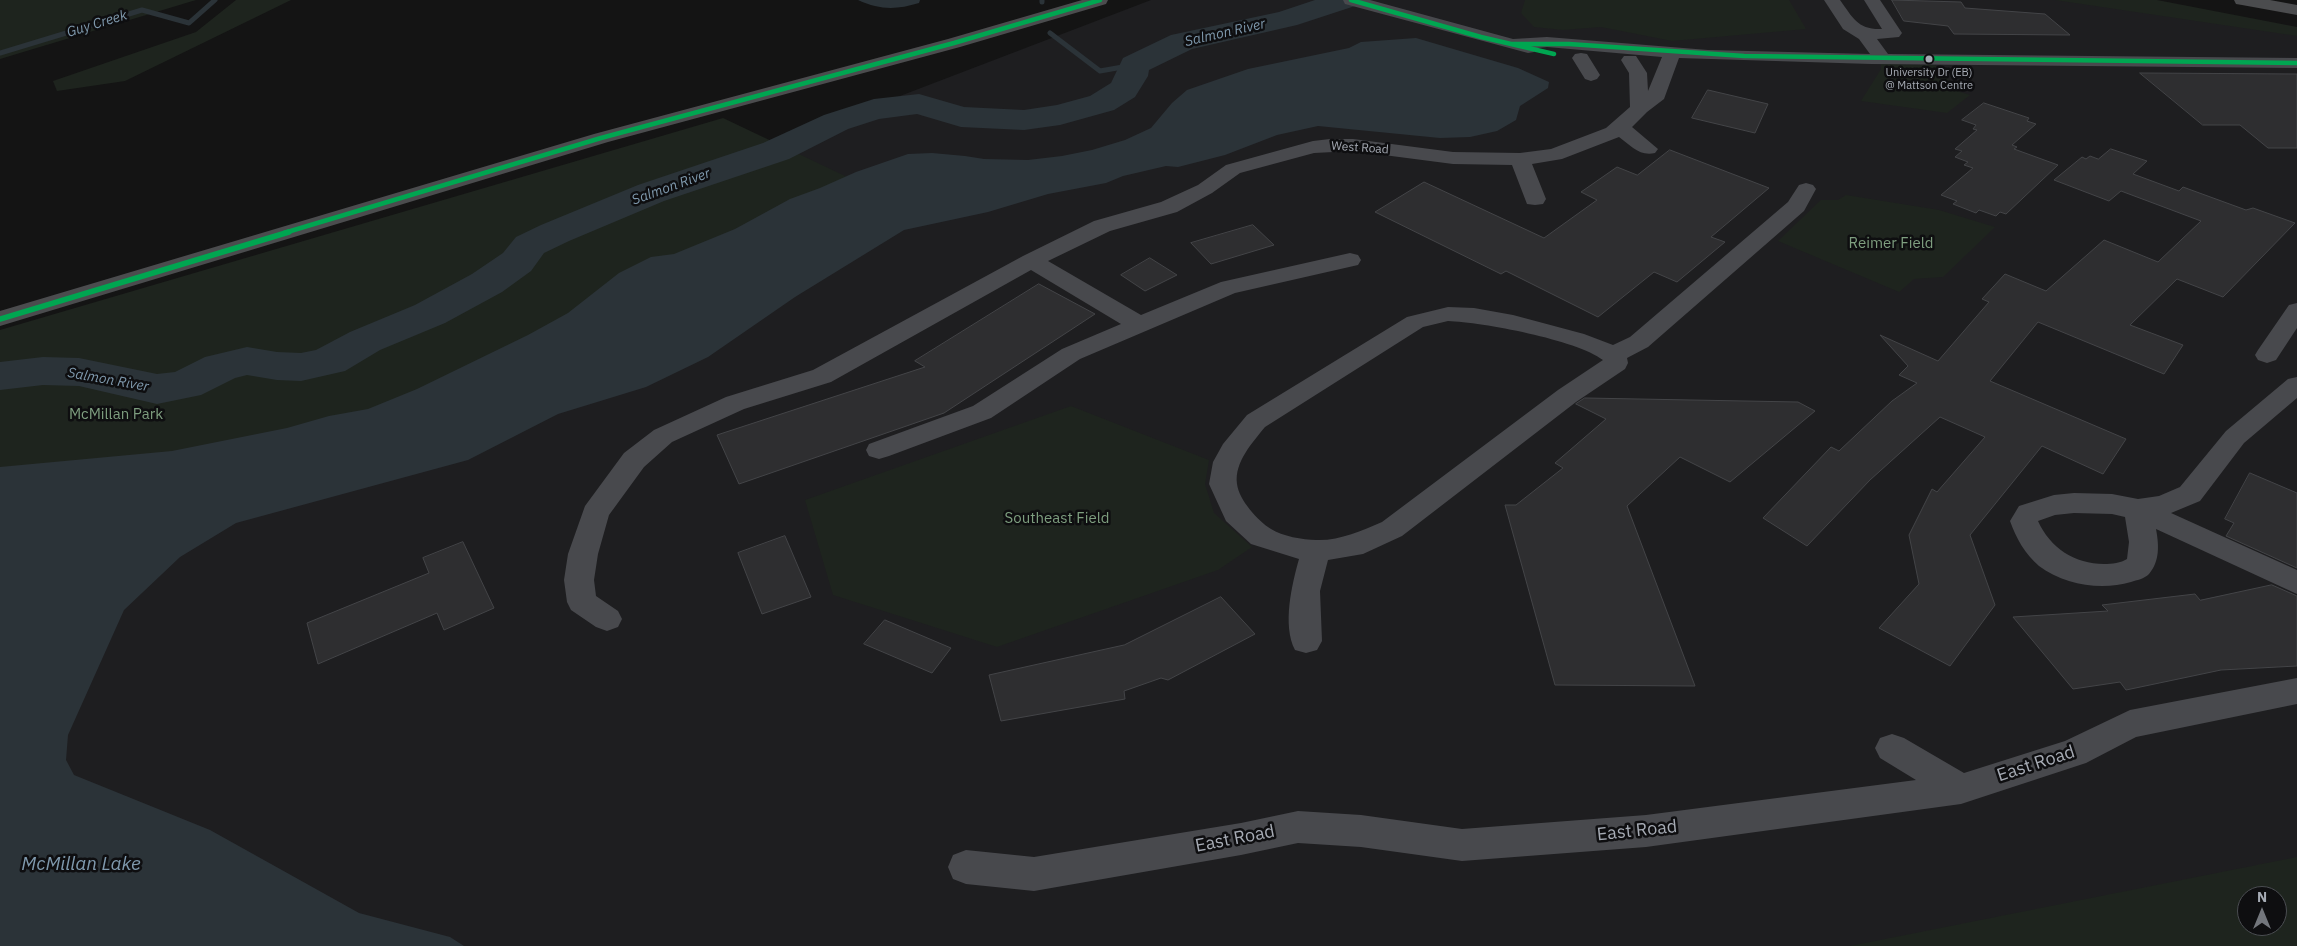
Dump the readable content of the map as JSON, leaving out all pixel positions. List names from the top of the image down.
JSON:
{
  "streets": {
    "street": ["West Road", "East Road"]
  },
  "water": ["Guy Creek", "Salmon River", "McMillan Lake"],
  "parks": ["Reimer Field", "McMillan Park", "Southeast Field"],
  "places": ["University Dr (EB) @ Mattson Centre"],
  "north": "top"
}
